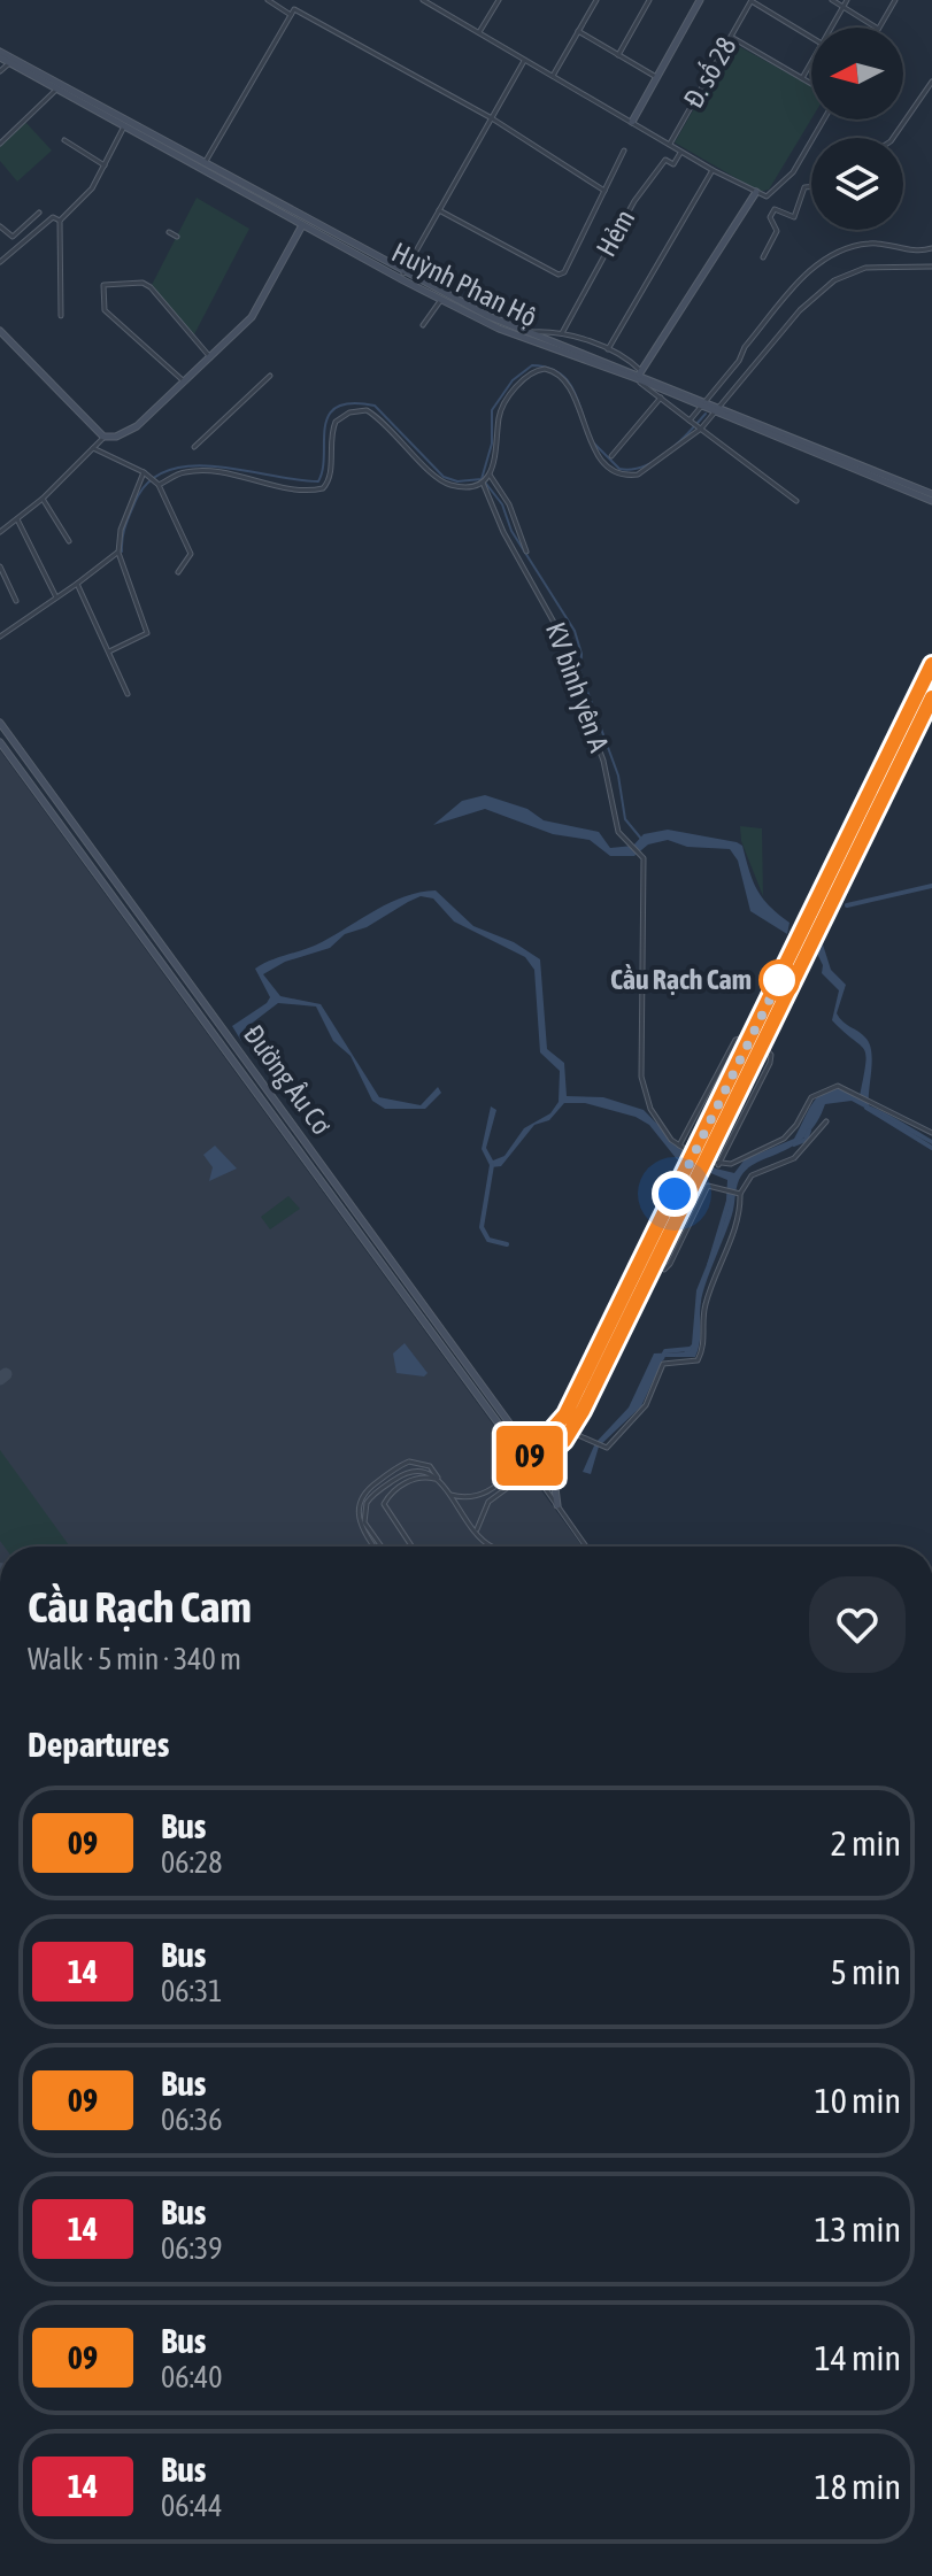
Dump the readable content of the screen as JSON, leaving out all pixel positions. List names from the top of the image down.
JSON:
{
  "streets": {
    "street": [
      "Đ. số 28",
      "Hẻm",
      "Huỳnh Phan Hộ",
      "KV bình yên A",
      "Đường Âu Cơ"
    ]
  },
  "places": ["Cầu Rạch Cam"],
  "lines": ["bus line 09"],
  "north": "left",
  "page": {
    "on_map": "09",
    "heading": [
      ["Cầu Rạch Cam", "Walk · 5 min · 340 m"],
      "Departures"
    ],
    "list": [
      {
        "mark": "09",
        "name": "Bus",
        "note": "06:28",
        "value": "2 min"
      },
      {
        "mark": "14",
        "name": "Bus",
        "note": "06:31",
        "value": "5 min"
      },
      {
        "mark": "09",
        "name": "Bus",
        "note": "06:36",
        "value": "10 min"
      },
      {
        "mark": "14",
        "name": "Bus",
        "note": "06:39",
        "value": "13 min"
      },
      {
        "mark": "09",
        "name": "Bus",
        "note": "06:40",
        "value": "14 min"
      },
      {
        "mark": "14",
        "name": "Bus",
        "note": "06:44",
        "value": "18 min"
      }
    ]
  }
}
